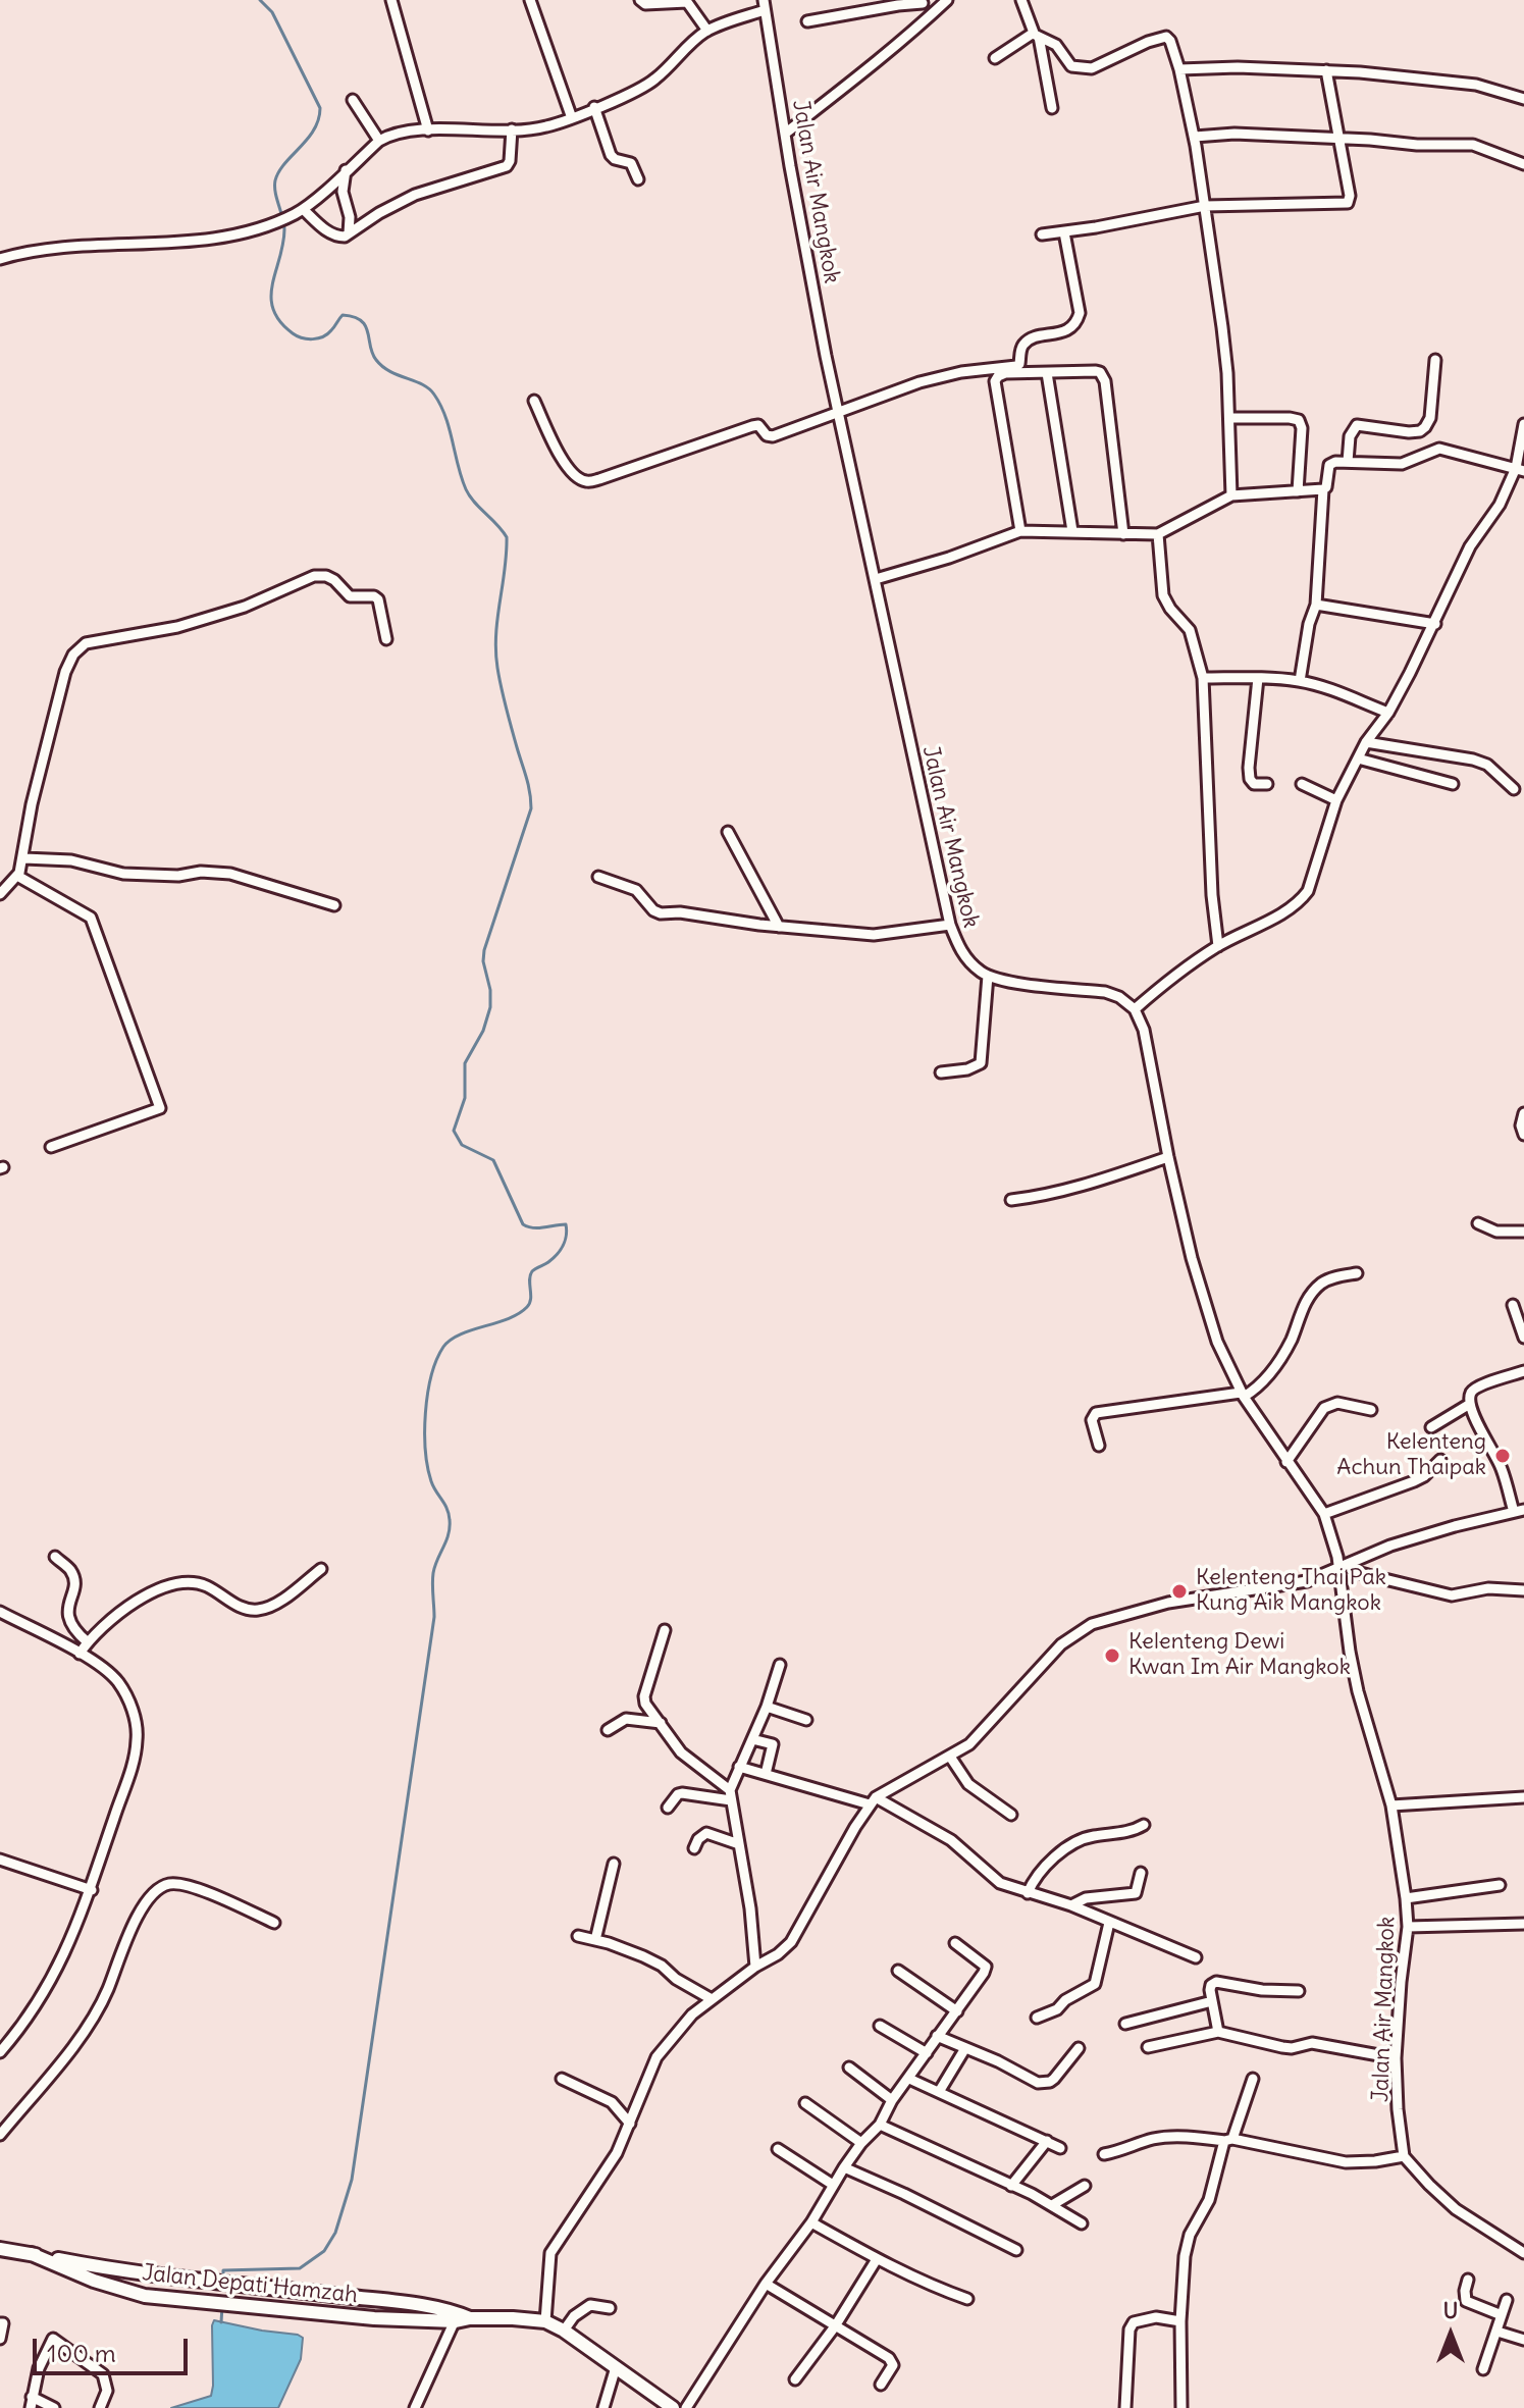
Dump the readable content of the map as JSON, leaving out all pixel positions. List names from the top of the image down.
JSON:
{
  "streets": {
    "main road": ["Jalan Depati Hamzah"],
    "street": ["Jalan Air Mangkok"]
  },
  "places": ["Kelenteng Achun Thaipak", "Kelenteng Thai Pak Kung Aik Mangkok", "Kelenteng Dewi Kwan Im Air Mangkok"],
  "scale_bar": "100 m",
  "north": "top"
}
